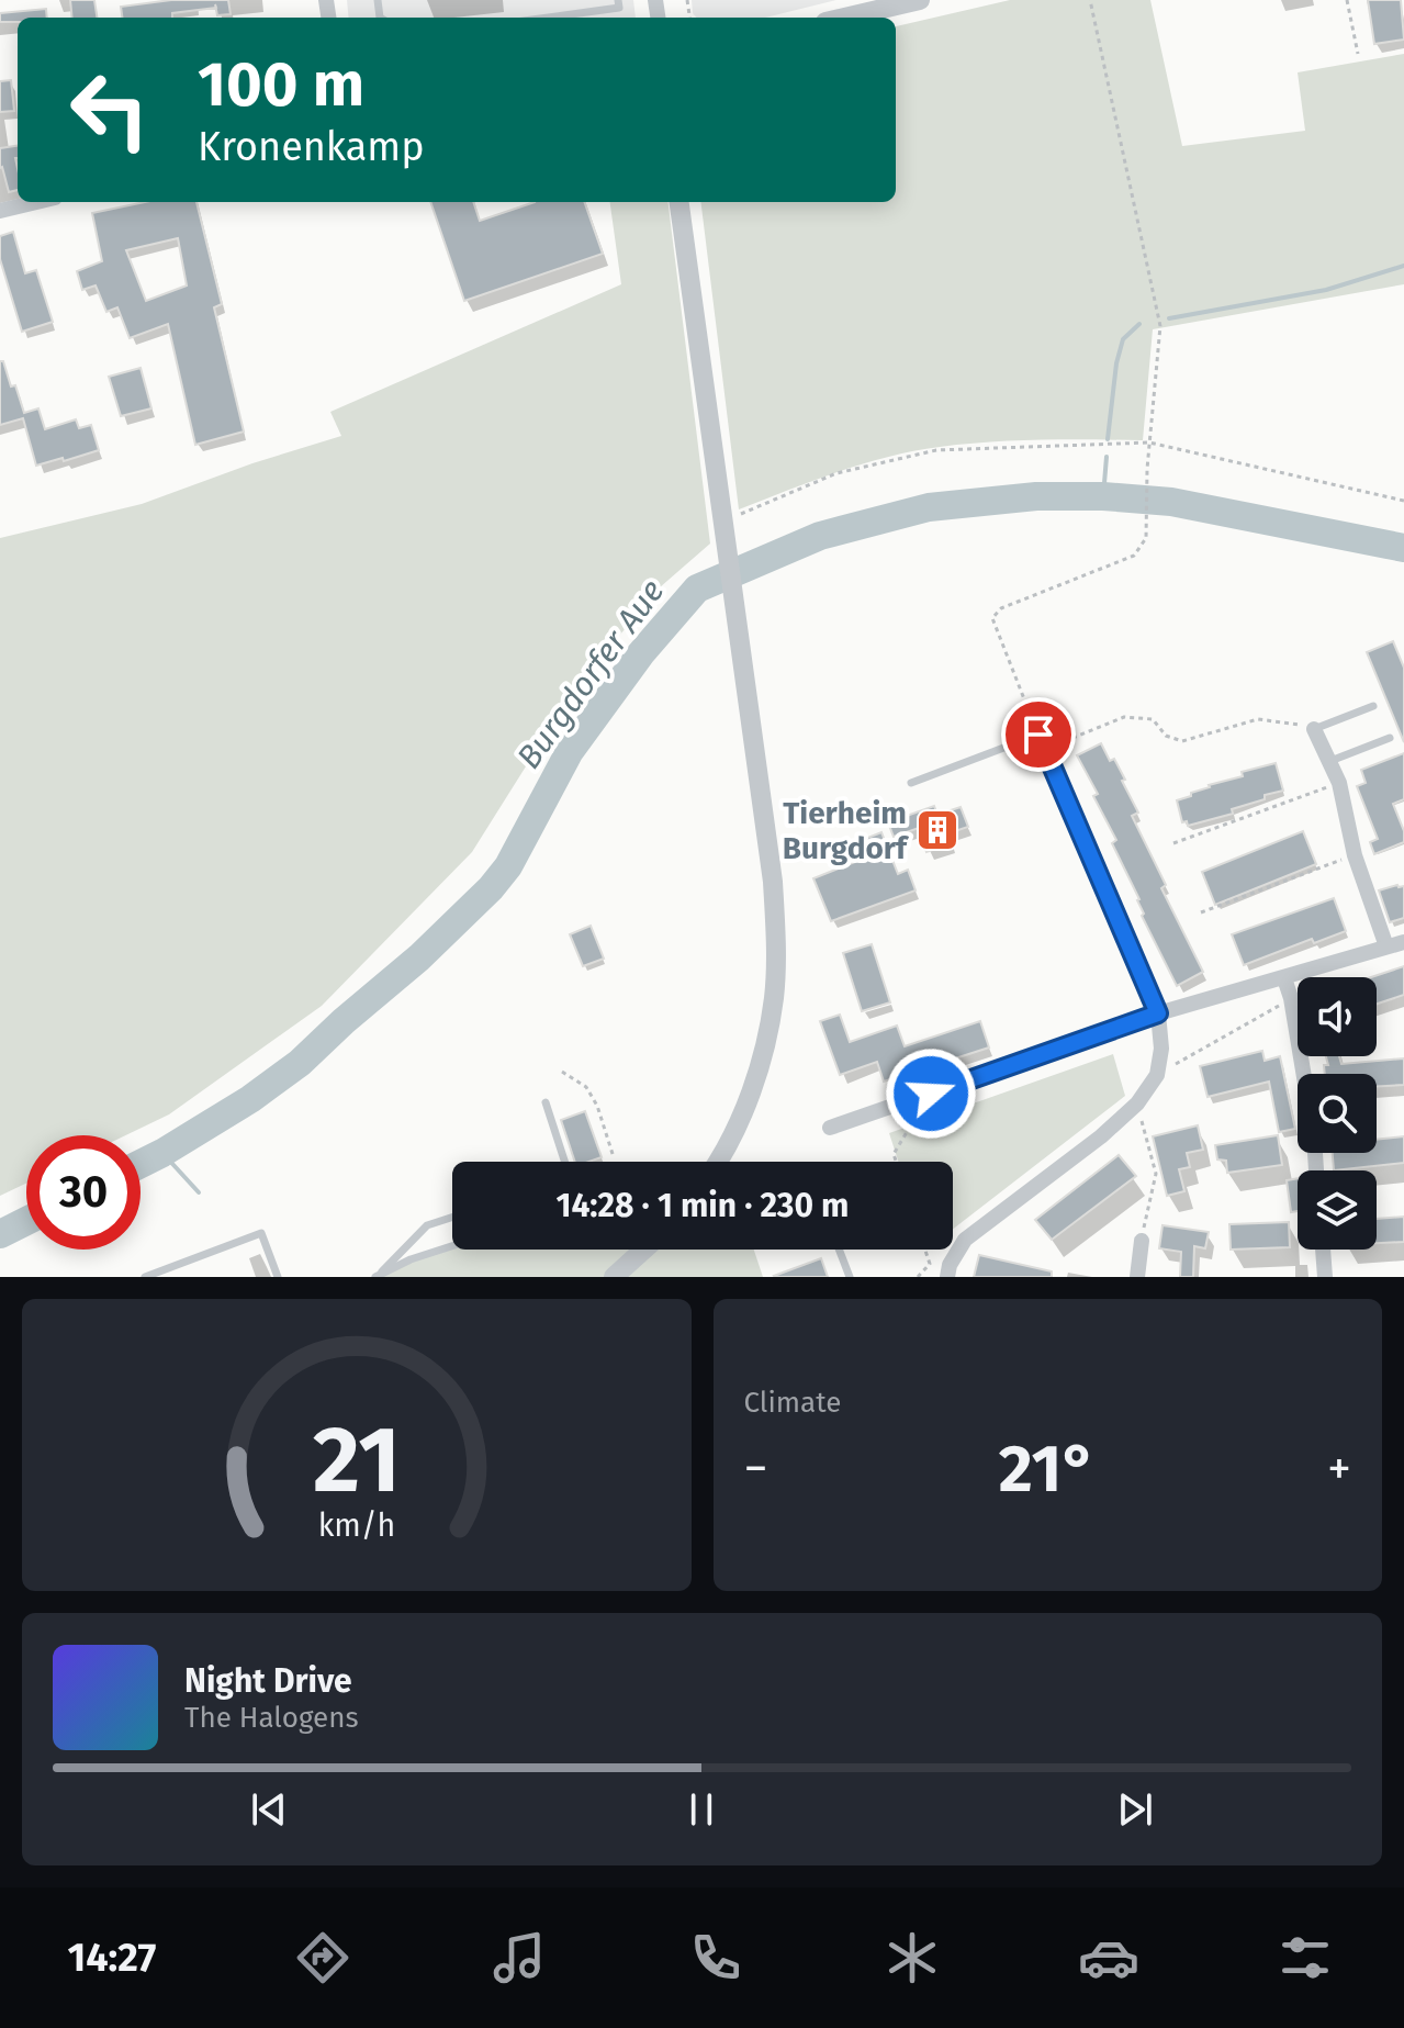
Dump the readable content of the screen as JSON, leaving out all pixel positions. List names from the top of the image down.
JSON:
{
  "water": ["Burgdorfer Aue"],
  "places": {
    "building": ["Tierheim Burgdorf"]
  },
  "page": {
    "turn": ["100 m", "Kronenkamp"],
    "limit": "30",
    "trip": "14:28 · 1 min · 230 m",
    "tile": "Climate",
    "heat": ["−", "21°", "+"],
    "song": ["Night Drive", "The Halogens"],
    "tabs": "14:27",
    "gauge": ["21", "km/h"]
  }
}
